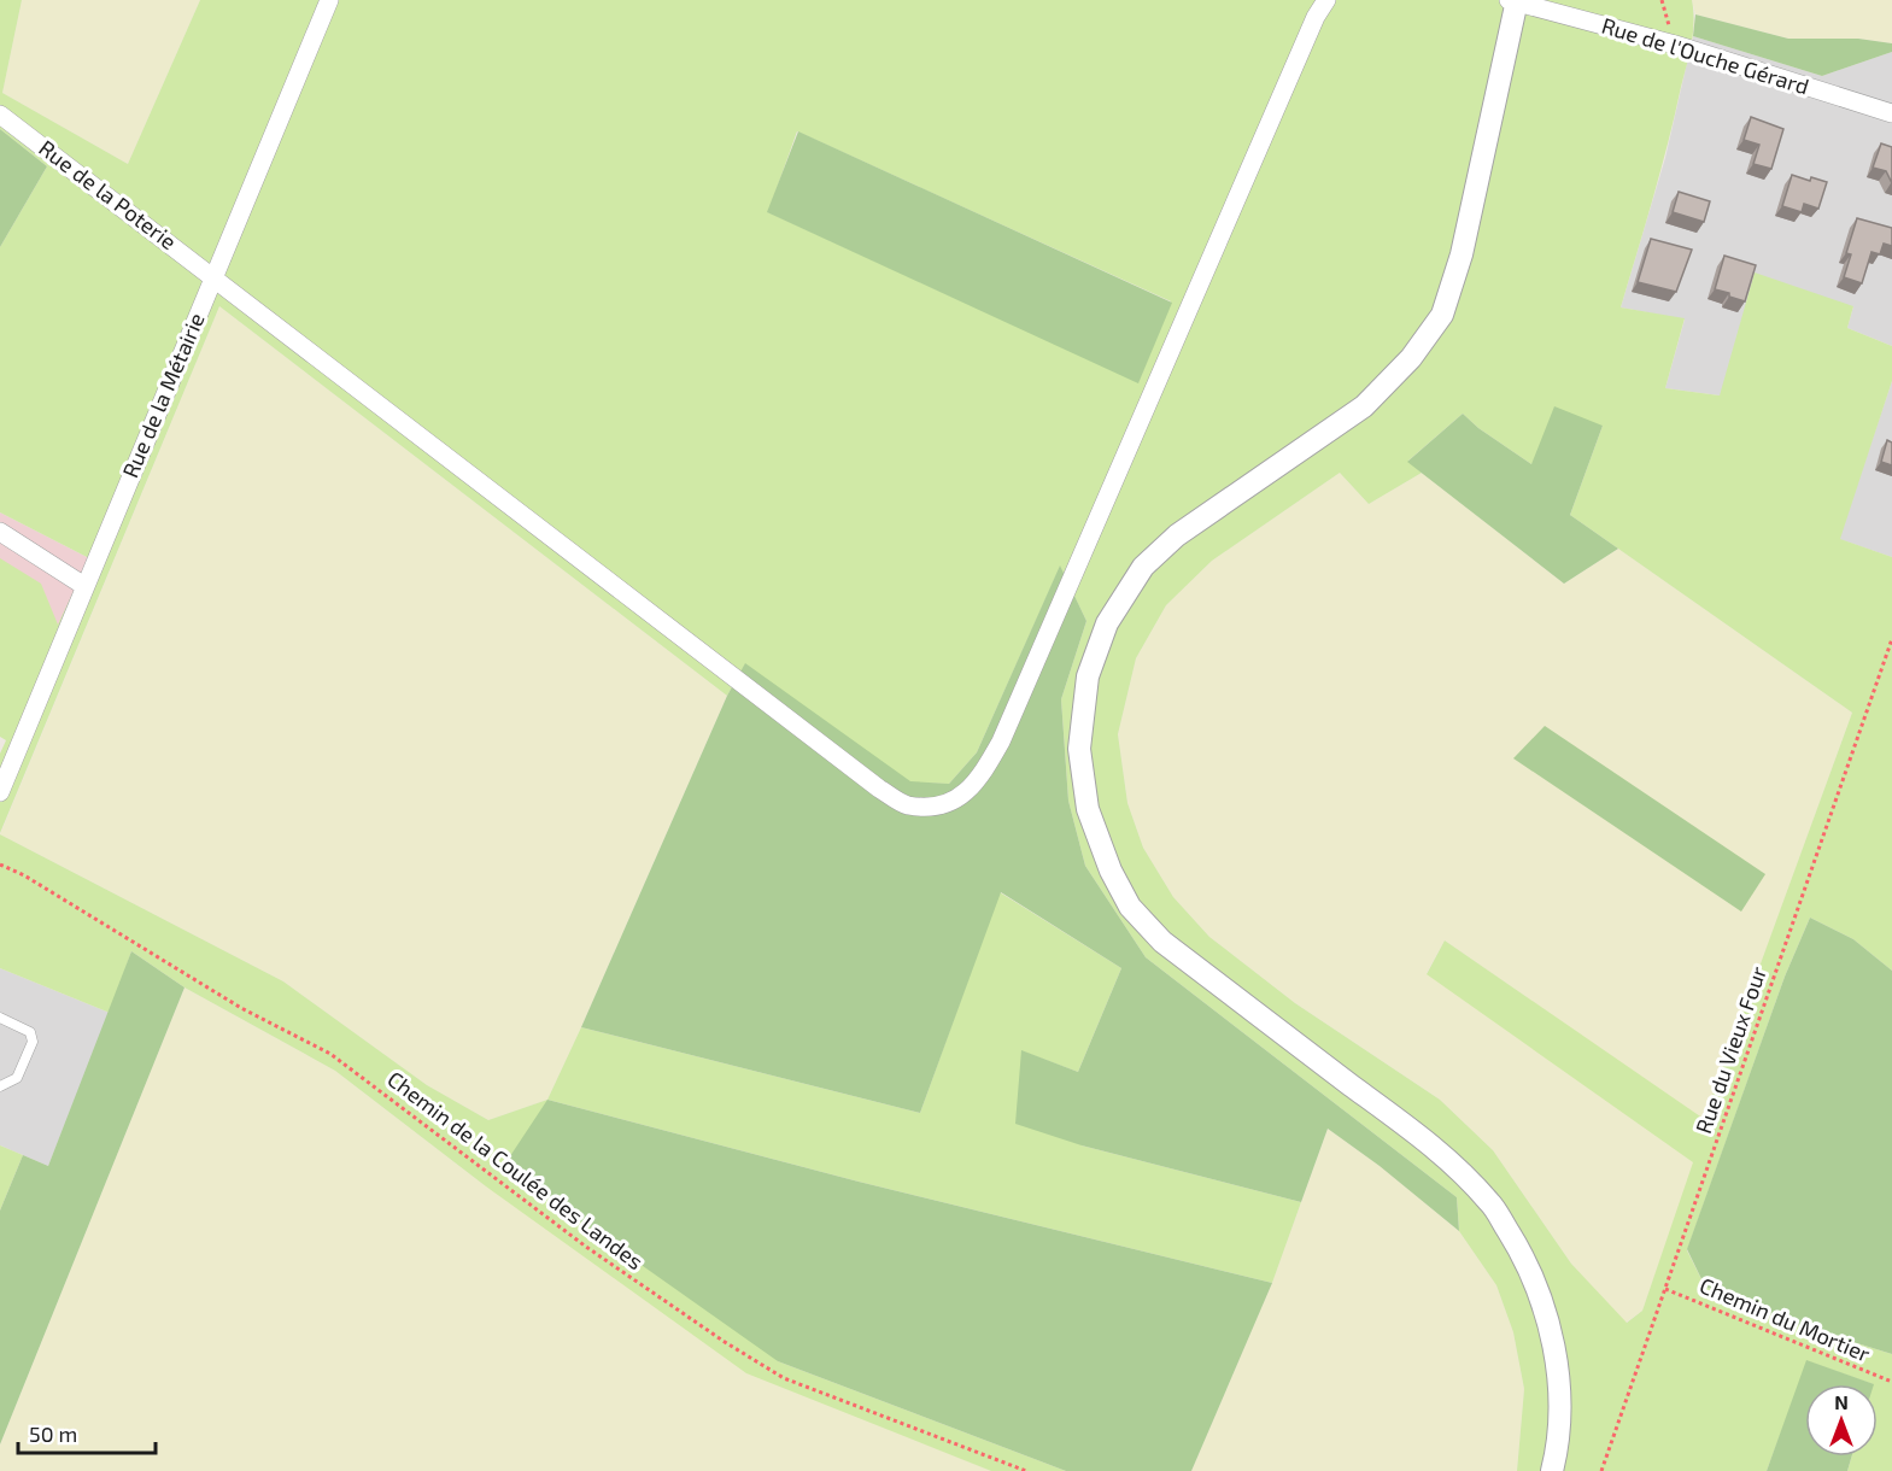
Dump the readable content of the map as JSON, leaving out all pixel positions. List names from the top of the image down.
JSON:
{
  "streets": {
    "street": ["Rue de l'Ouche Gérard", "Rue de la Poterie", "Rue de la Métairie"],
    "path": ["Rue du Vieux Four", "Chemin de la Coulée des Landes", "Chemin du Mortier"]
  },
  "crossings": [
    ["Rue de la Poterie", "Rue de la Métairie"],
    ["Rue du Vieux Four", "Chemin du Mortier"]
  ],
  "scale_bar": "50 m",
  "north": "top"
}
